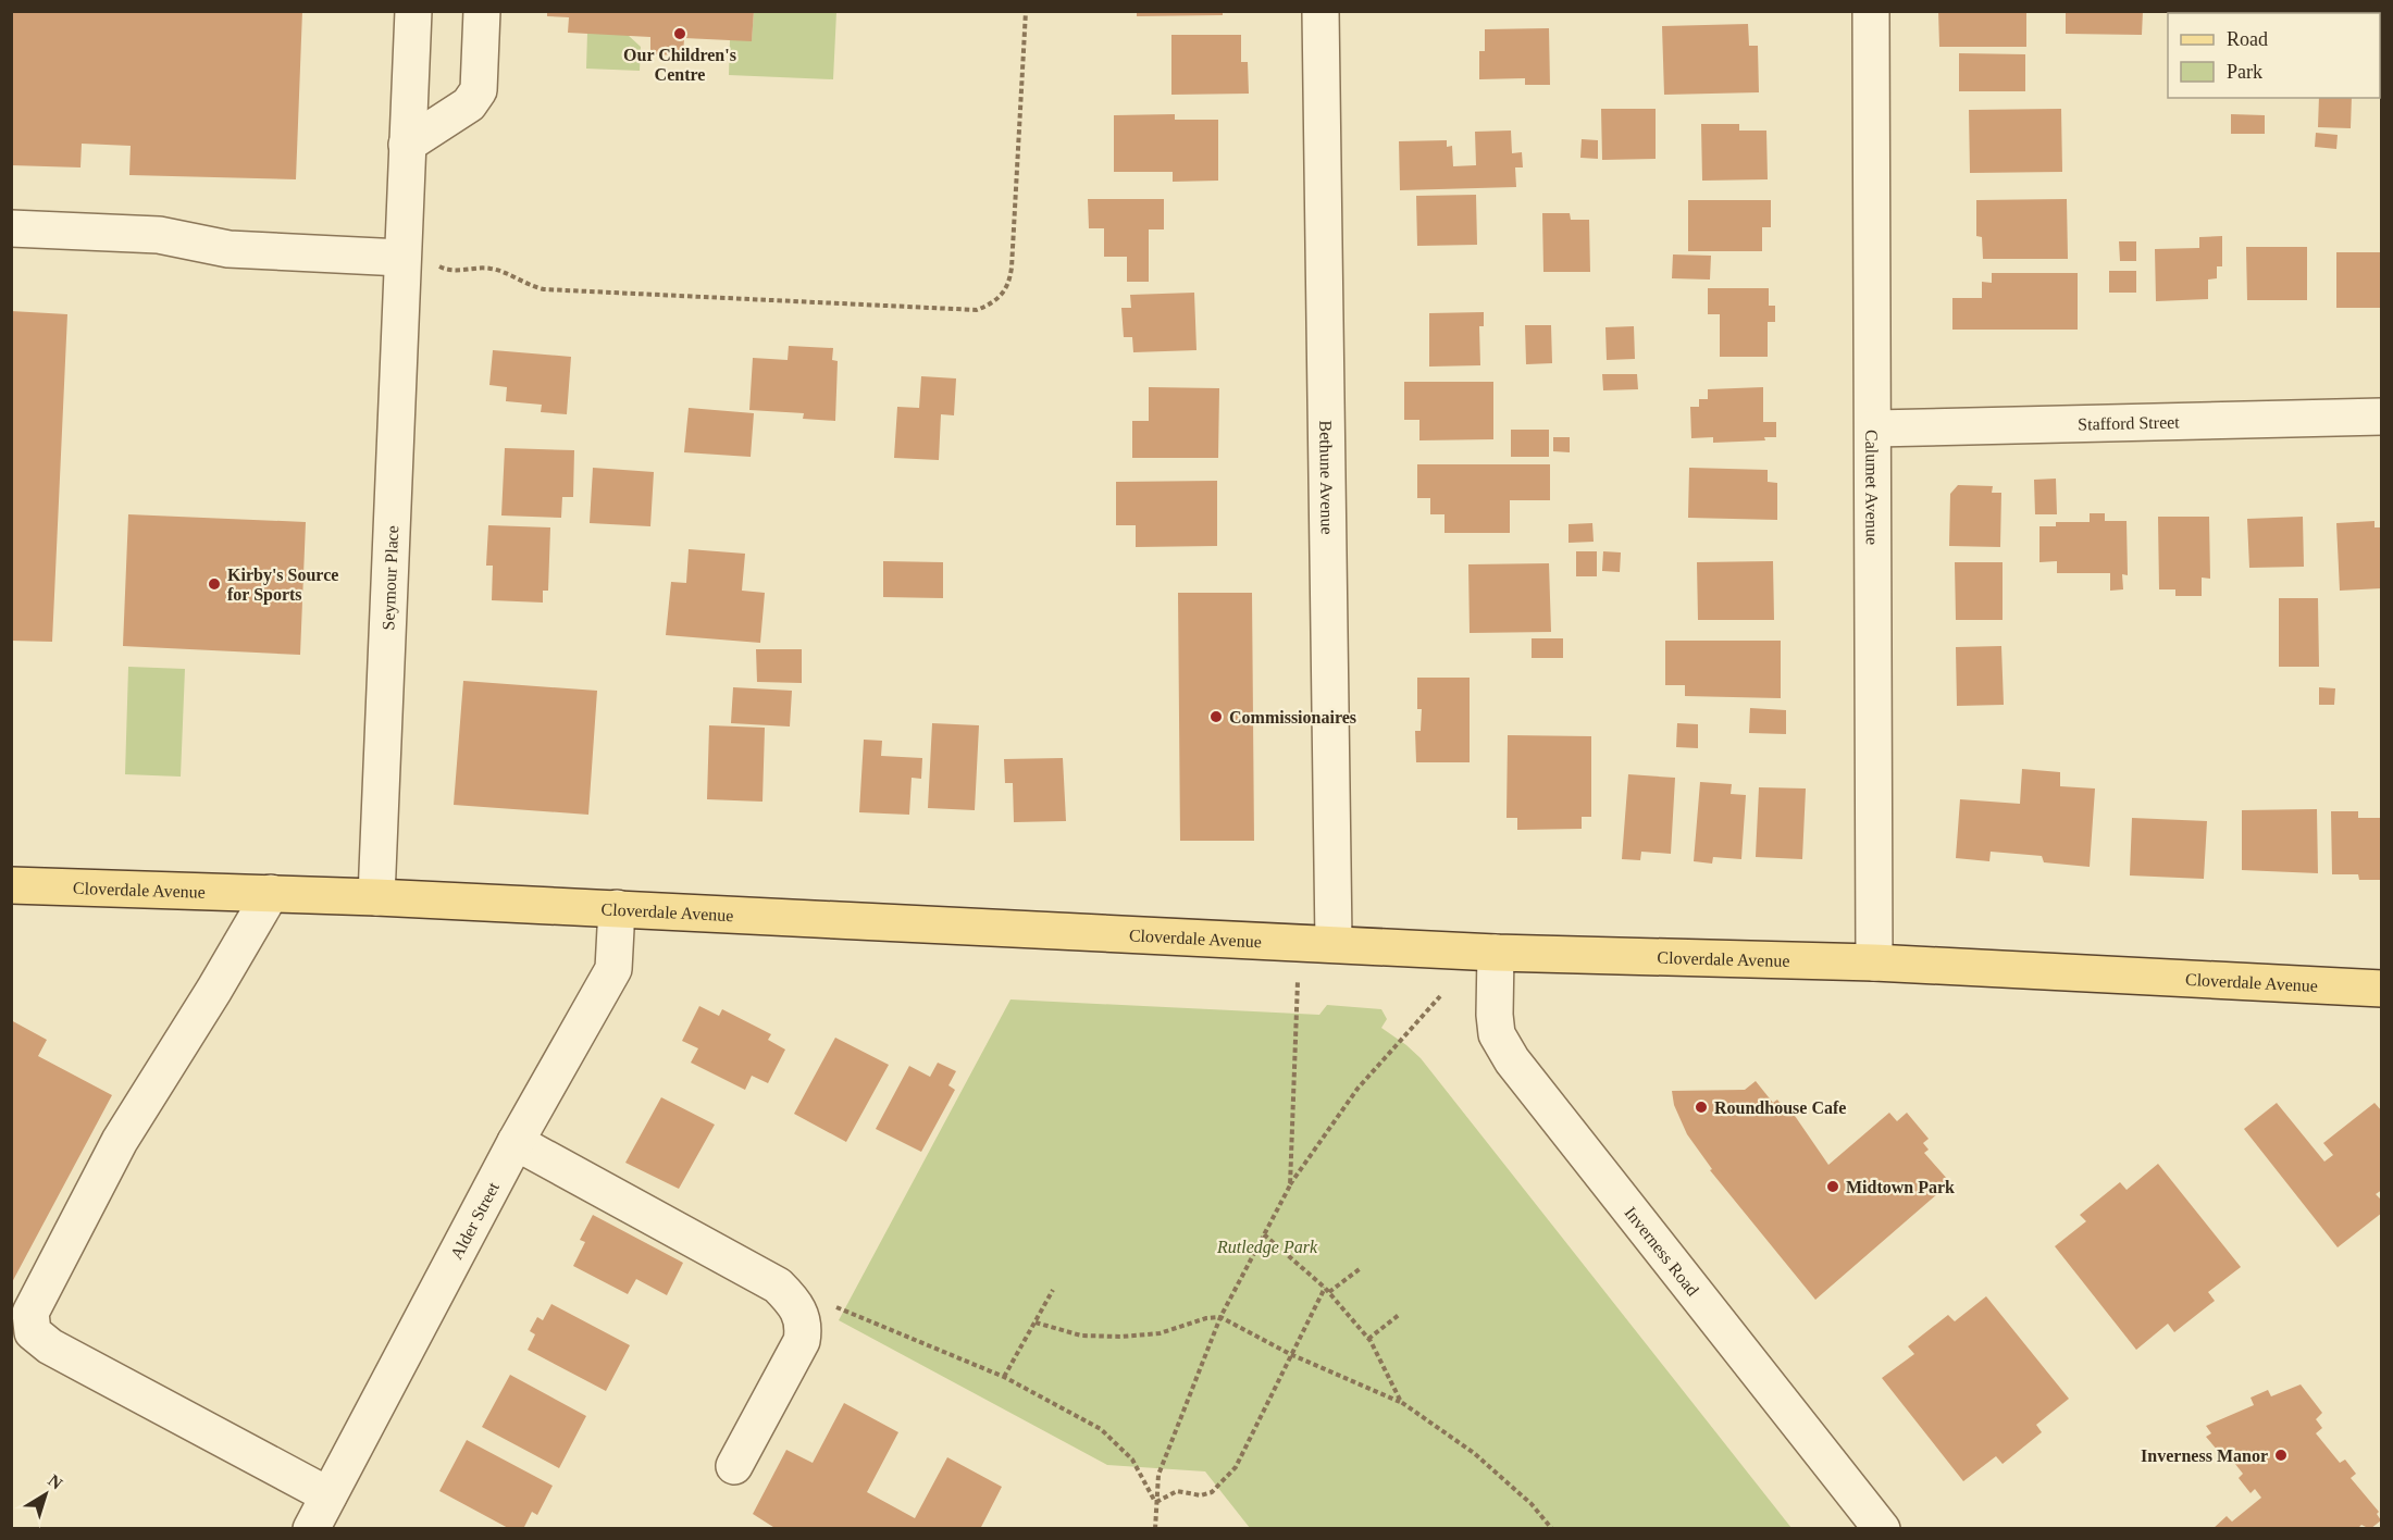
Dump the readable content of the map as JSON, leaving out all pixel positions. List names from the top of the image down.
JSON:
{
  "streets": {
    "main road": ["Cloverdale Avenue"],
    "street": [
      "Stafford Street",
      "Bethune Avenue",
      "Calumet Avenue",
      "Seymour Place",
      "Alder Street",
      "Inverness Road"
    ]
  },
  "crossings": [
    ["Stafford Street", "Calumet Avenue"],
    ["Bethune Avenue", "Cloverdale Avenue"],
    ["Calumet Avenue", "Cloverdale Avenue"],
    ["Seymour Place", "Cloverdale Avenue"],
    ["Cloverdale Avenue", "Alder Street"],
    ["Cloverdale Avenue", "Inverness Road"]
  ],
  "parks": ["Rutledge Park"],
  "places": [
    "Our Children's Centre",
    "Kirby's Source for Sports",
    "Commissionaires",
    "Roundhouse Cafe",
    "Midtown Park",
    "Inverness Manor"
  ],
  "legend": ["Road", "Park"],
  "north": "top right"
}
